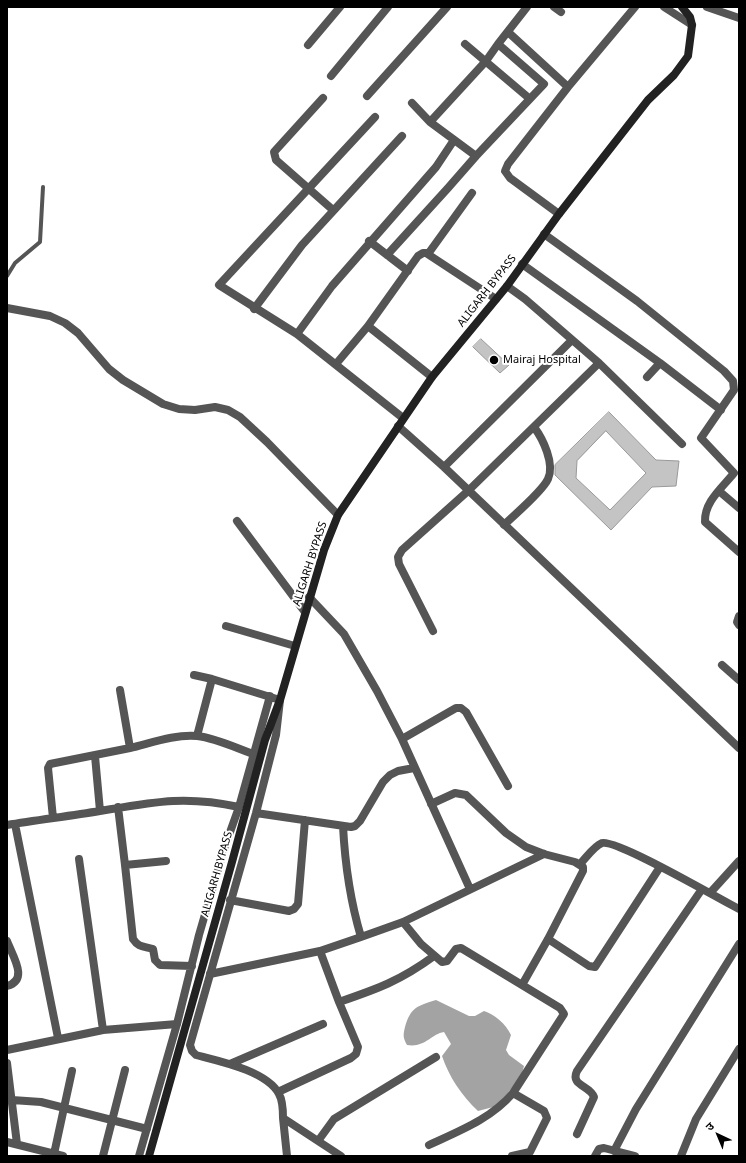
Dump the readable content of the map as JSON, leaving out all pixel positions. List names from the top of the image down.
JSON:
{
  "streets": {
    "main road": ["ALIGARH BYPASS"]
  },
  "places": ["Mairaj Hospital"],
  "north": "top left"
}
